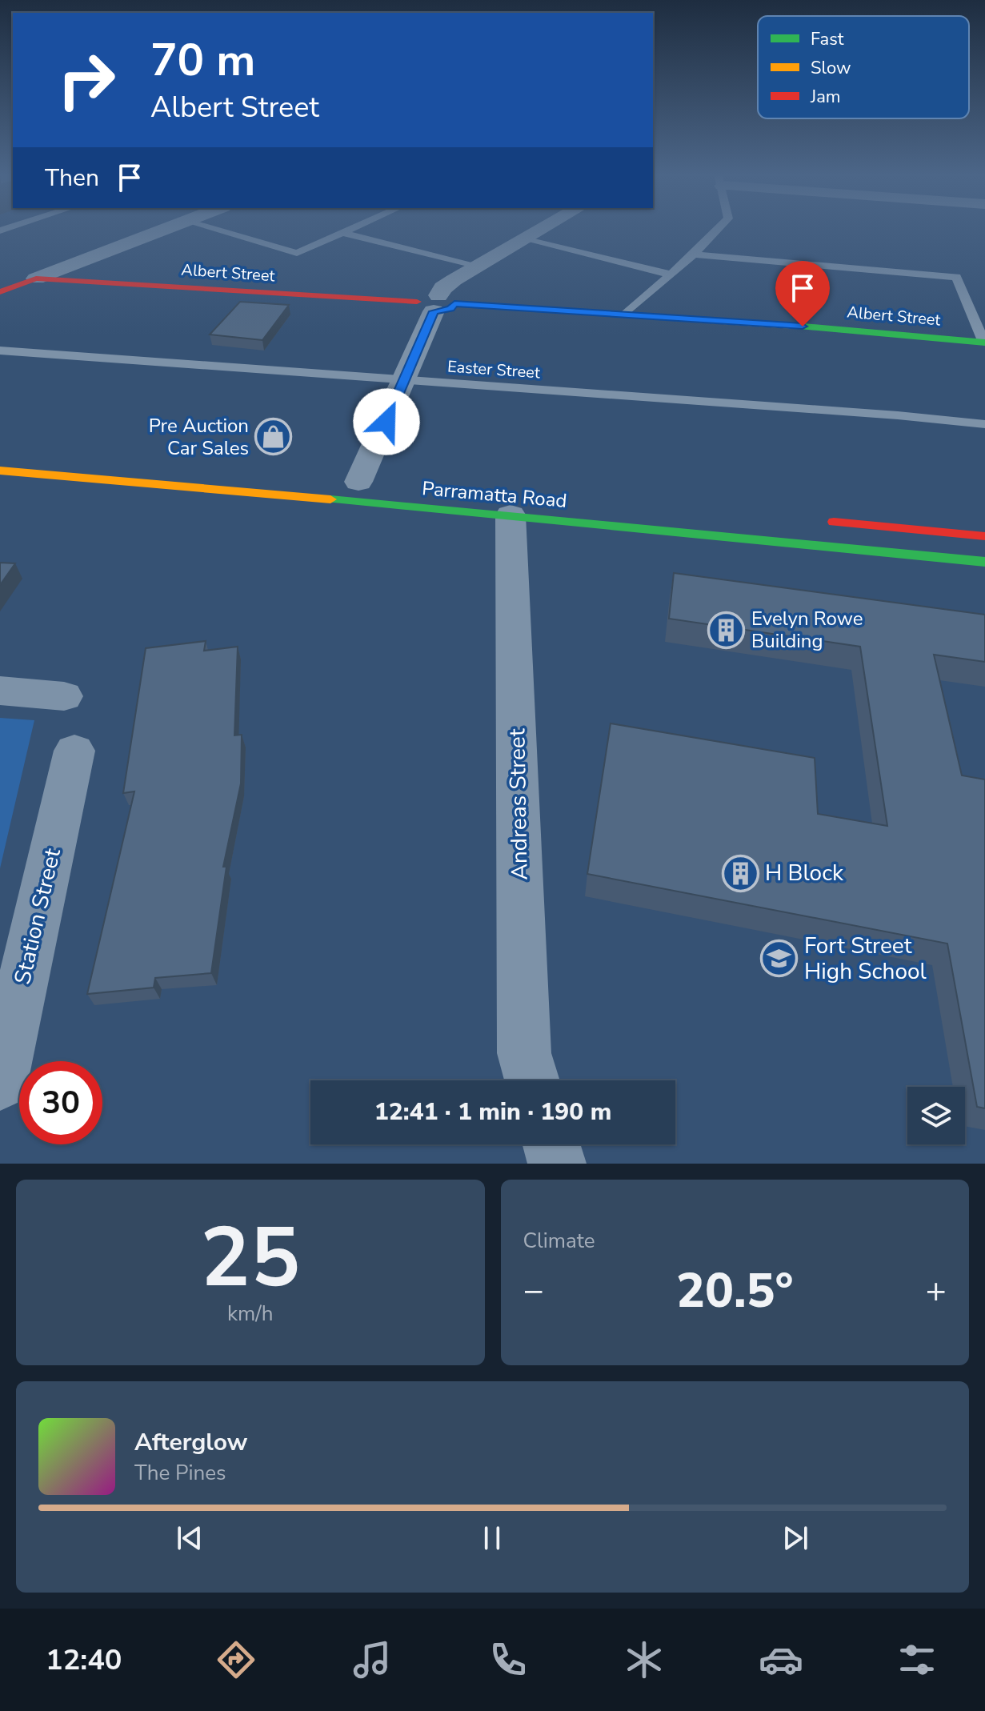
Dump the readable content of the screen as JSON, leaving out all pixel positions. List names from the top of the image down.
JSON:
{
  "streets": {
    "main road": ["Albert Street", "Parramatta Road"],
    "street": ["Andreas Street", "Station Street"],
    "lane": ["Easter Street"]
  },
  "crossings": [
    ["Parramatta Road", "Andreas Street"]
  ],
  "places": {
    "shop": ["Pre Auction Car Sales"],
    "building": ["Evelyn Rowe Building", "H Block"],
    "school or university": ["Fort Street High School"]
  },
  "legend": ["Fast", "Slow", "Jam"],
  "page": {
    "turn": ["70 m", "Albert Street"],
    "then": "Then",
    "limit": "30",
    "trip": "12:41 · 1 min · 190 m",
    "tile": [
      ["25", "km/h"],
      "Climate"
    ],
    "heat": ["−", "20.5°", "+"],
    "song": ["Afterglow", "The Pines"],
    "tabs": "12:40"
  }
}
